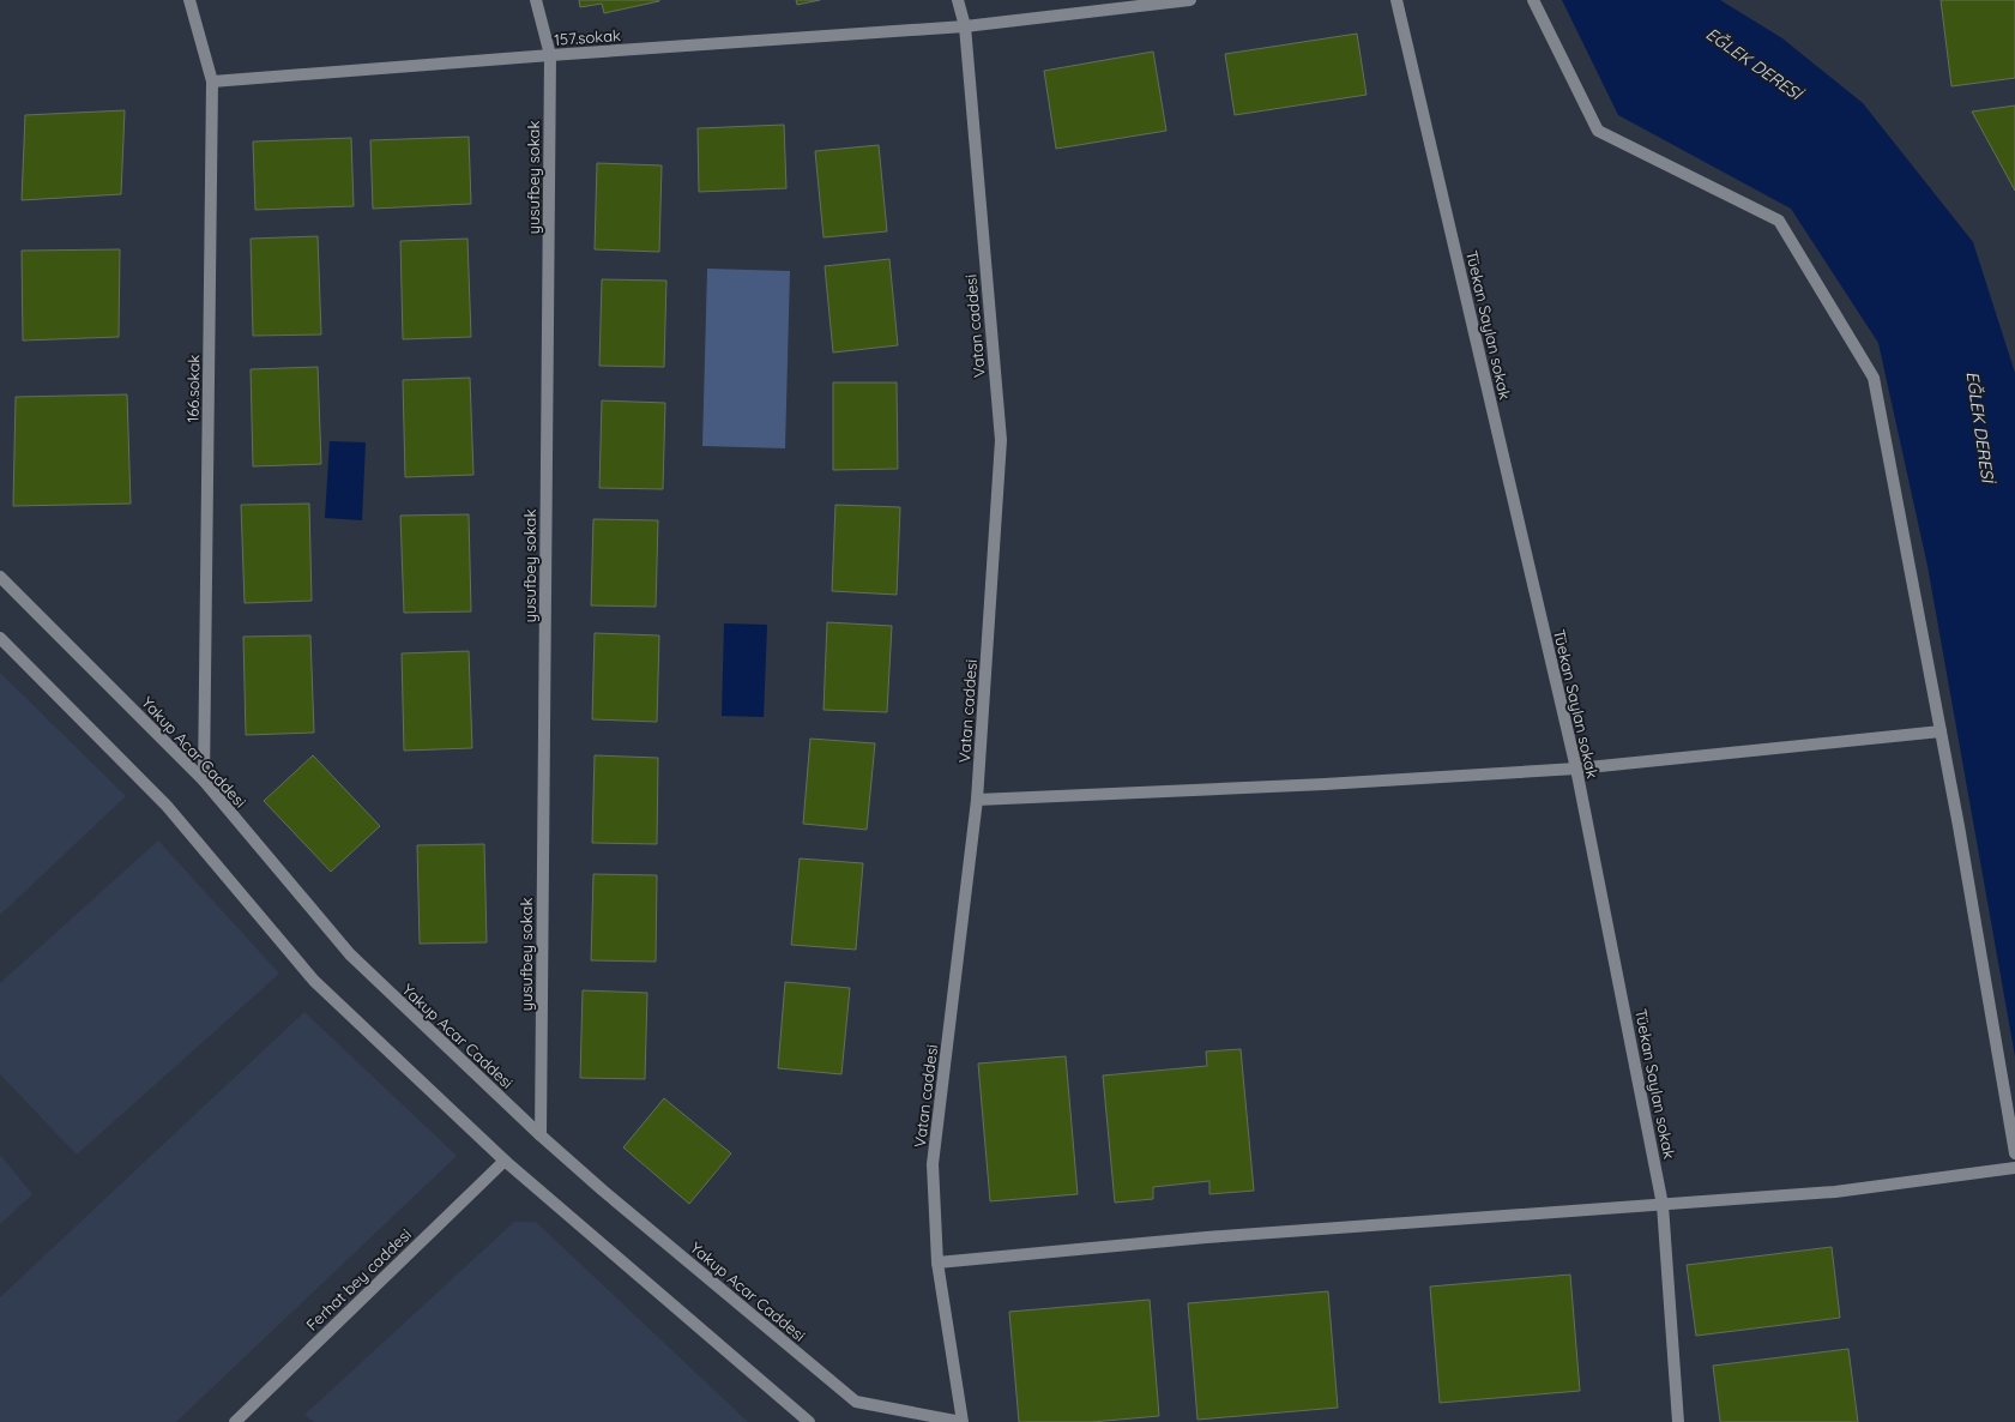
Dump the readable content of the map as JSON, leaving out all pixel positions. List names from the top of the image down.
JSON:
{
  "streets": {
    "street": [
      "157.sokak",
      "yusufbey sokak",
      "Tüekan Saylan sokak",
      "Vatan caddesi",
      "166.sokak",
      "Yakup Acar Caddesi",
      "Ferhat bey caddesi"
    ]
  },
  "crossings": [
    ["157.sokak", "yusufbey sokak"],
    ["157.sokak", "Vatan caddesi"],
    ["157.sokak", "166.sokak"],
    ["yusufbey sokak", "Yakup Acar Caddesi"],
    ["Vatan caddesi", "Yakup Acar Caddesi"],
    ["166.sokak", "Yakup Acar Caddesi"]
  ],
  "water": ["EĞLEK DERESİ"]
}
